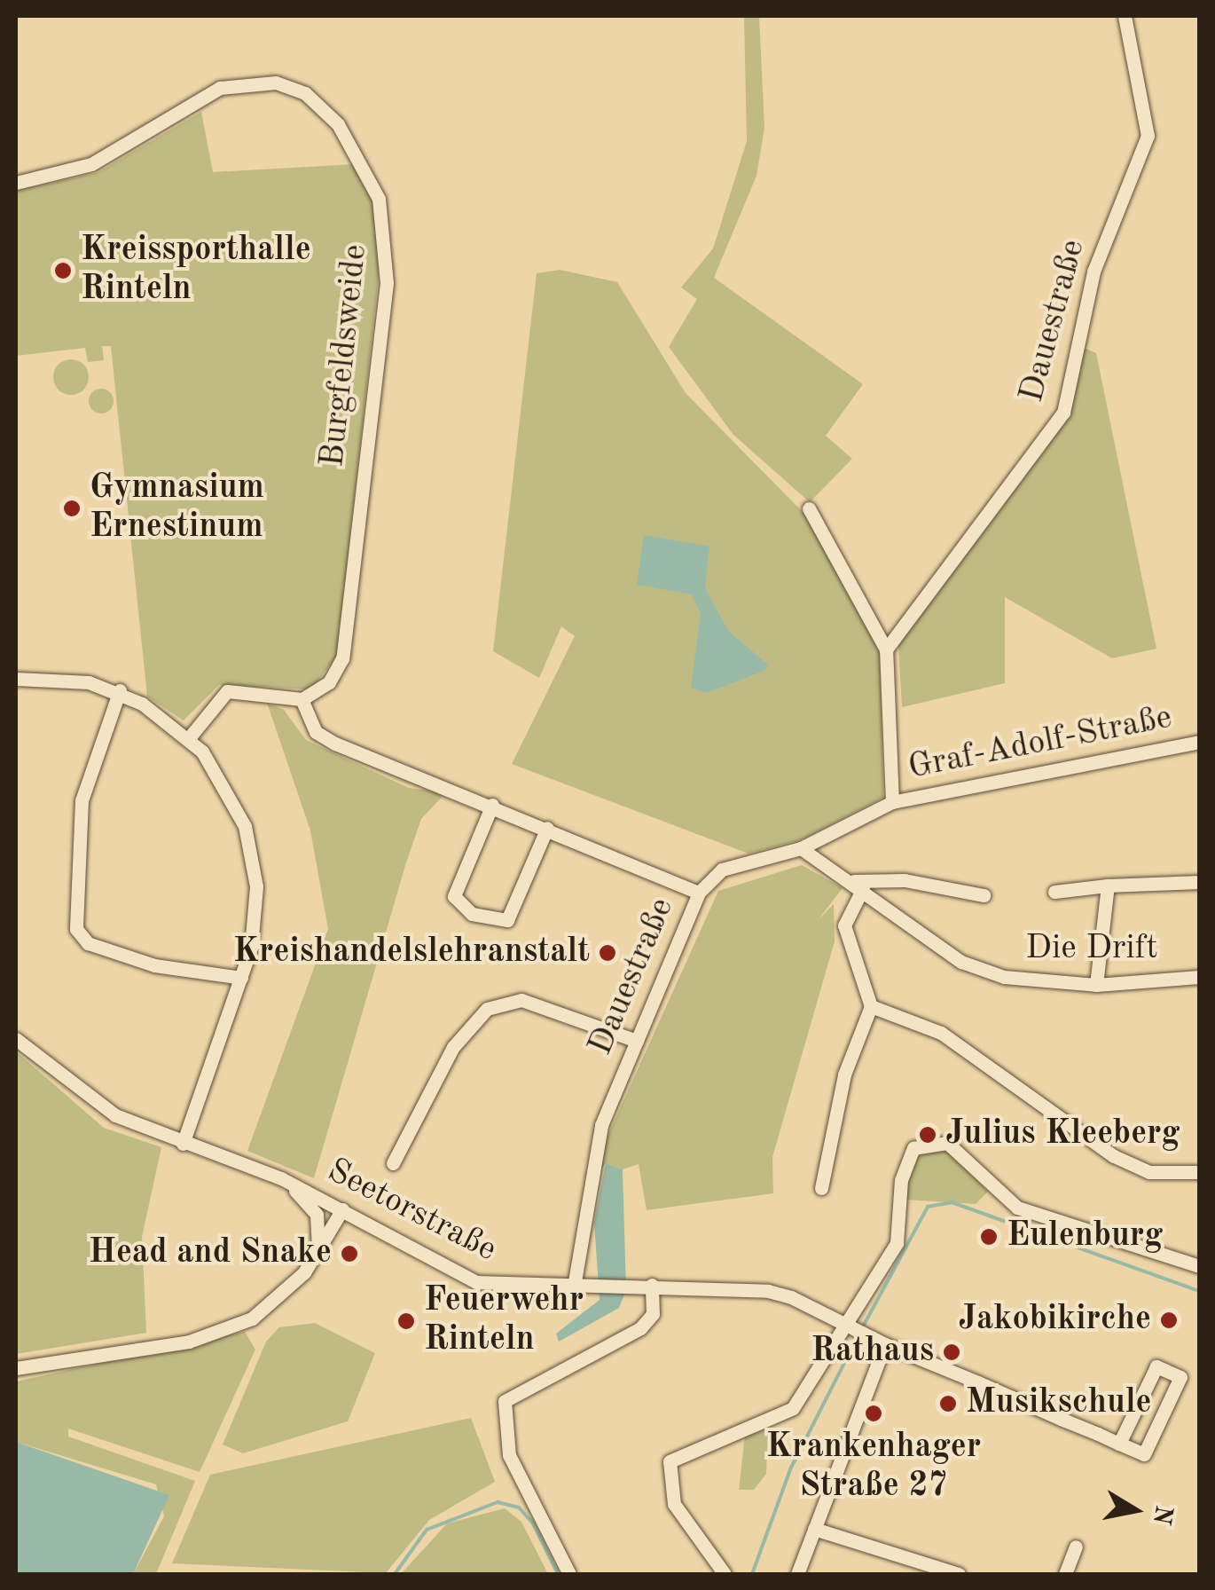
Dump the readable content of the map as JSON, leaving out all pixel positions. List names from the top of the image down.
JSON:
{
  "streets": {
    "street": [
      "Dauestraße",
      "Burgfeldsweide",
      "Graf-Adolf-Straße",
      "Die Drift",
      "Seetorstraße"
    ]
  },
  "crossings": [
    ["Dauestraße", "Graf-Adolf-Straße"],
    ["Dauestraße", "Die Drift"],
    ["Dauestraße", "Seetorstraße"]
  ],
  "places": [
    "Kreissporthalle Rinteln",
    "Gymnasium Ernestinum",
    "Kreishandelslehranstalt",
    "Julius Kleeberg",
    "Eulenburg",
    "Head and Snake",
    "Jakobikirche",
    "Feuerwehr Rinteln",
    "Rathaus",
    "Musikschule",
    "Krankenhager Straße 27"
  ],
  "north": "right"
}
